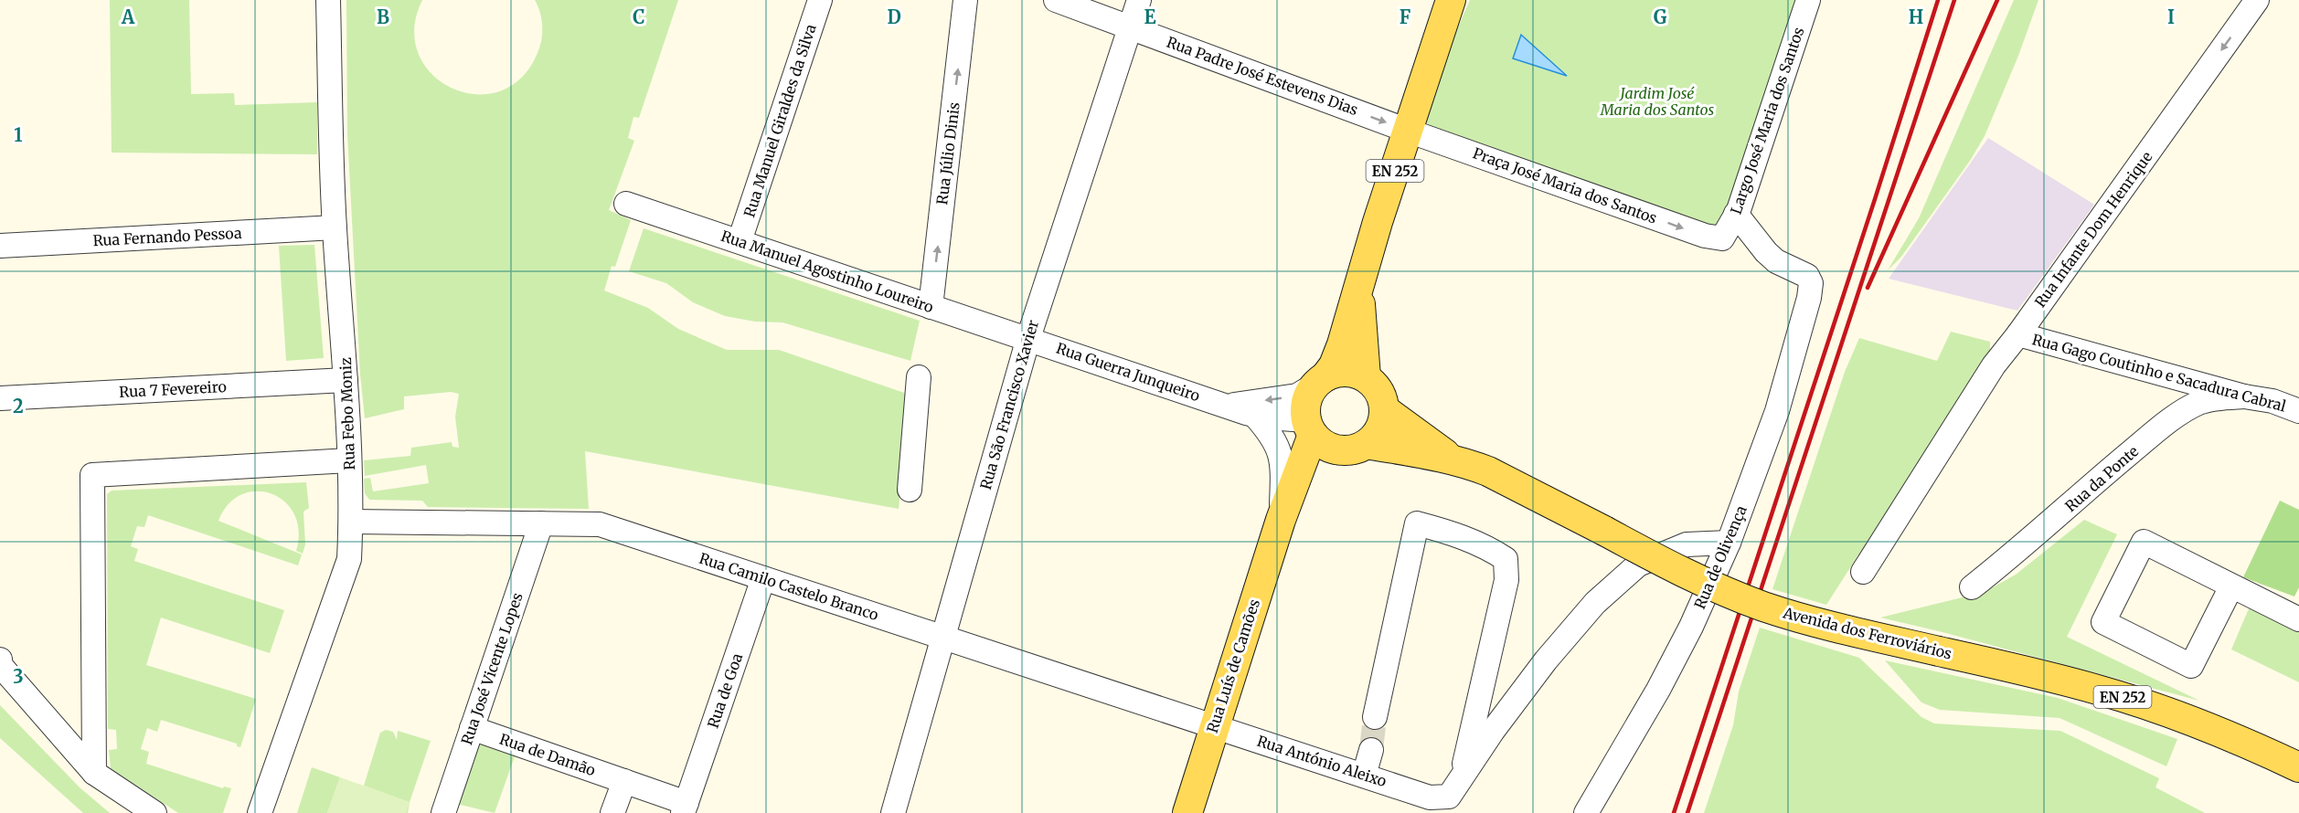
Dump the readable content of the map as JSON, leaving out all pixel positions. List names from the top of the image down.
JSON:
{
  "streets": {
    "main road": ["EN 252", "Avenida dos Ferroviários", "Rua Luís de Camões"],
    "street": [
      "Rua Padre José Estevens Dias",
      "Rua Manuel Giraldes da Silva",
      "Largo José Maria dos Santos",
      "Rua Júlio Dinis",
      "Praça José Maria dos Santos",
      "Rua Infante Dom Henrique",
      "Rua Fernando Pessoa",
      "Rua Manuel Agostinho Loureiro",
      "Rua Guerra Junqueiro",
      "Rua Gago Coutinho e Sacadura Cabral",
      "Rua 7 Fevereiro",
      "Rua São Francisco Xavier",
      "Rua Febo Moniz",
      "Rua da Ponte",
      "Rua de Olivença",
      "Rua Camilo Castelo Branco",
      "Rua José Vicente Lopes",
      "Rua de Goa",
      "Rua de Damão",
      "Rua António Aleixo"
    ]
  },
  "crossings": [
    ["Rua Padre José Estevens Dias", "EN 252"],
    ["Rua Padre José Estevens Dias", "Praça José Maria dos Santos"],
    ["Rua Padre José Estevens Dias", "Rua São Francisco Xavier"],
    ["Rua Manuel Giraldes da Silva", "Rua Manuel Agostinho Loureiro"],
    ["Largo José Maria dos Santos", "Praça José Maria dos Santos"],
    ["Largo José Maria dos Santos", "Rua de Olivença"],
    ["Rua Júlio Dinis", "Rua Manuel Agostinho Loureiro"],
    ["EN 252", "Praça José Maria dos Santos"],
    ["EN 252", "Avenida dos Ferroviários"],
    ["EN 252", "Rua Luís de Camões"],
    ["Rua Infante Dom Henrique", "Rua Gago Coutinho e Sacadura Cabral"],
    ["Rua Fernando Pessoa", "Rua Febo Moniz"],
    ["Rua Manuel Agostinho Loureiro", "Rua Guerra Junqueiro"],
    ["Rua Manuel Agostinho Loureiro", "Rua São Francisco Xavier"],
    ["Rua Guerra Junqueiro", "Rua São Francisco Xavier"],
    ["Rua Gago Coutinho e Sacadura Cabral", "Rua da Ponte"],
    ["Rua 7 Fevereiro", "Rua Febo Moniz"],
    ["Rua São Francisco Xavier", "Rua Camilo Castelo Branco"],
    ["Rua Febo Moniz", "Rua Camilo Castelo Branco"],
    ["Rua Camilo Castelo Branco", "Rua Luís de Camões"],
    ["Rua Camilo Castelo Branco", "Rua José Vicente Lopes"],
    ["Rua Camilo Castelo Branco", "Rua de Goa"],
    ["Rua Camilo Castelo Branco", "Rua António Aleixo"],
    ["Avenida dos Ferroviários", "Rua Luís de Camões"],
    ["Rua Luís de Camões", "Rua António Aleixo"],
    ["Rua José Vicente Lopes", "Rua de Damão"],
    ["Rua de Goa", "Rua de Damão"]
  ],
  "one_way": [
    "Rua Padre José Estevens Dias",
    "Rua Júlio Dinis",
    "Praça José Maria dos Santos",
    "Rua Infante Dom Henrique"
  ],
  "parks": ["Jardim José Maria dos Santos"],
  "grid": {
    "columns": [
      "A",
      "B",
      "C",
      "D",
      "E",
      "F",
      "G",
      "H",
      "I"
    ],
    "rows": ["1", "2", "3"]
  }
}
